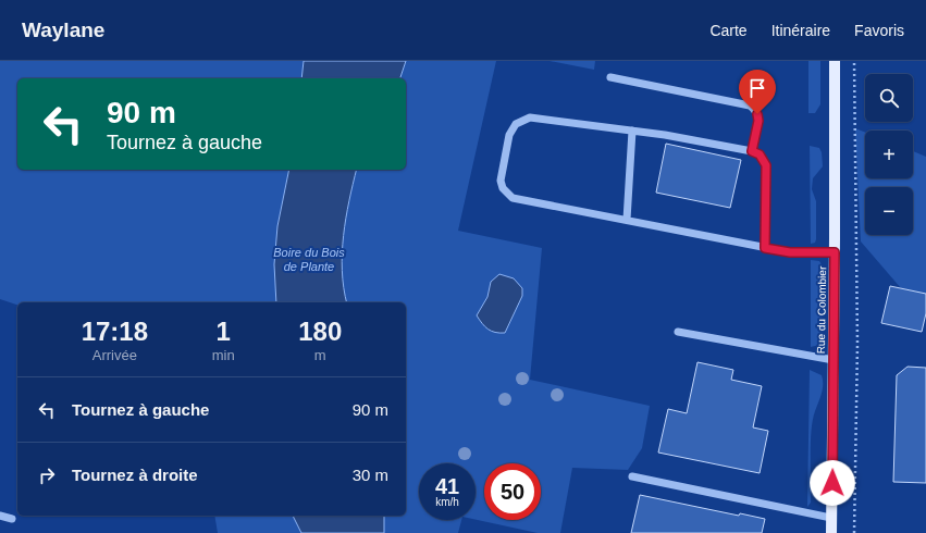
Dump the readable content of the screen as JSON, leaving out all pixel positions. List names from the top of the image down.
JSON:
{
  "streets": {
    "main road": ["Rue du Colombier"]
  },
  "water": ["Boire du Bois de Plante"],
  "page": {
    "header": "Waylane",
    "nav": ["Carte", "Itinéraire", "Favoris"],
    "map_buttons": ["+", "−"],
    "turn": ["90 m", "Tournez à gauche"],
    "eta": [
      "17:18",
      "Arrivée",
      "1",
      "min",
      "180",
      "m"
    ],
    "list": [
      {
        "name": "Tournez à gauche",
        "value": "90 m"
      },
      {
        "name": "Tournez à droite",
        "value": "30 m"
      }
    ],
    "speed": "41 km/h",
    "limit": "50"
  }
}
